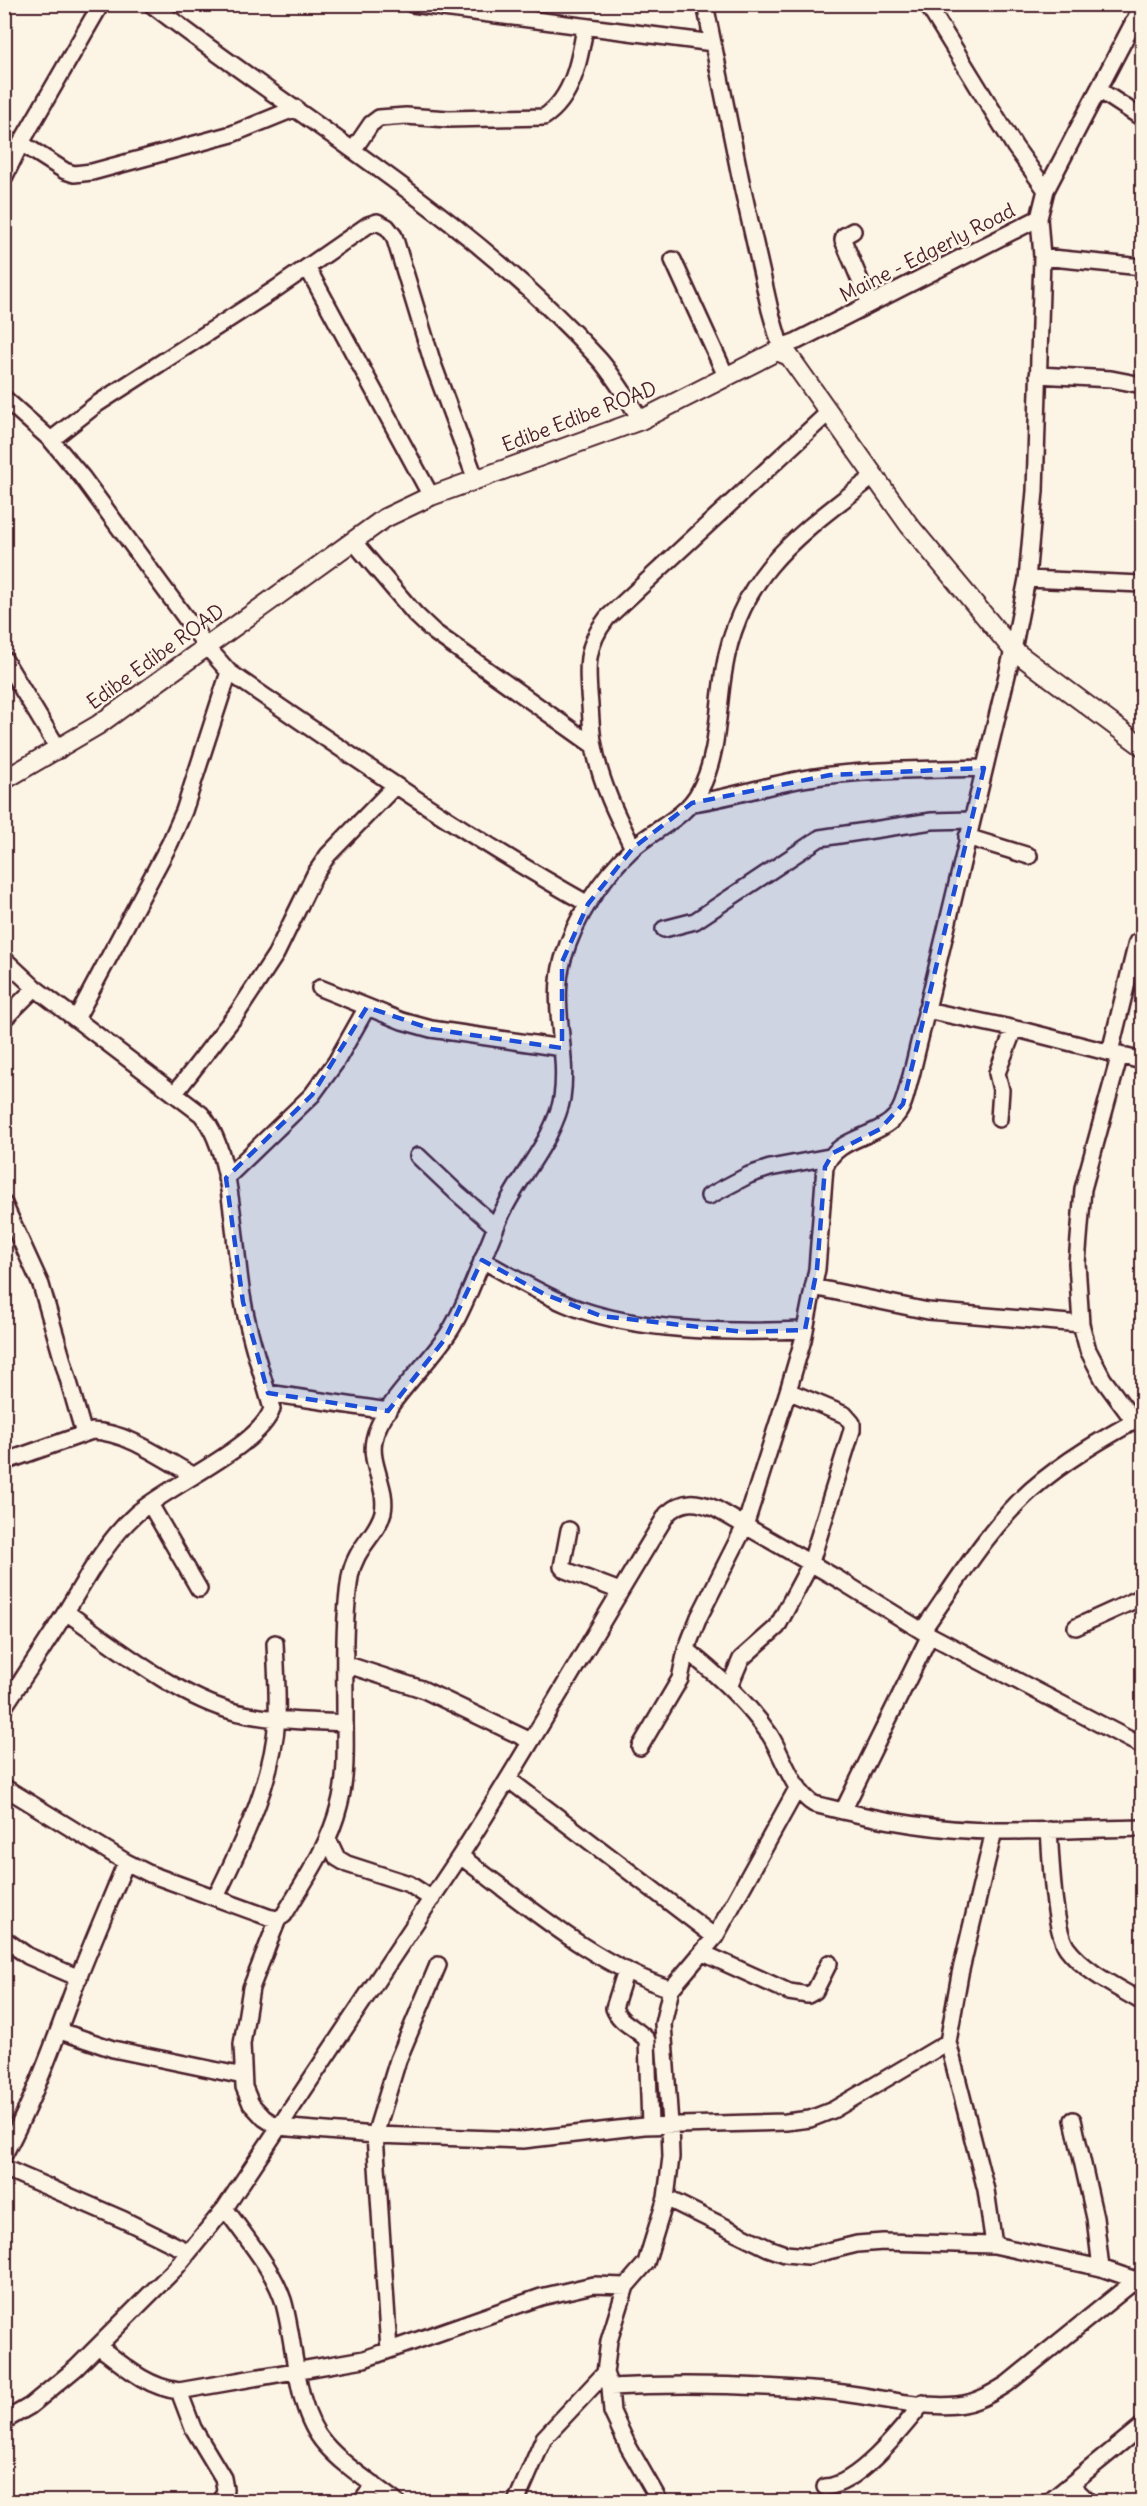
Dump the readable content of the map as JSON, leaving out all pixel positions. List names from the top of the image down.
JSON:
{
  "streets": {
    "main road": ["Edibe Edibe ROAD"],
    "street": ["Maine - Edgerly Road"]
  },
  "crossings": [
    ["Maine - Edgerly Road", "Edibe Edibe ROAD"]
  ]
}
